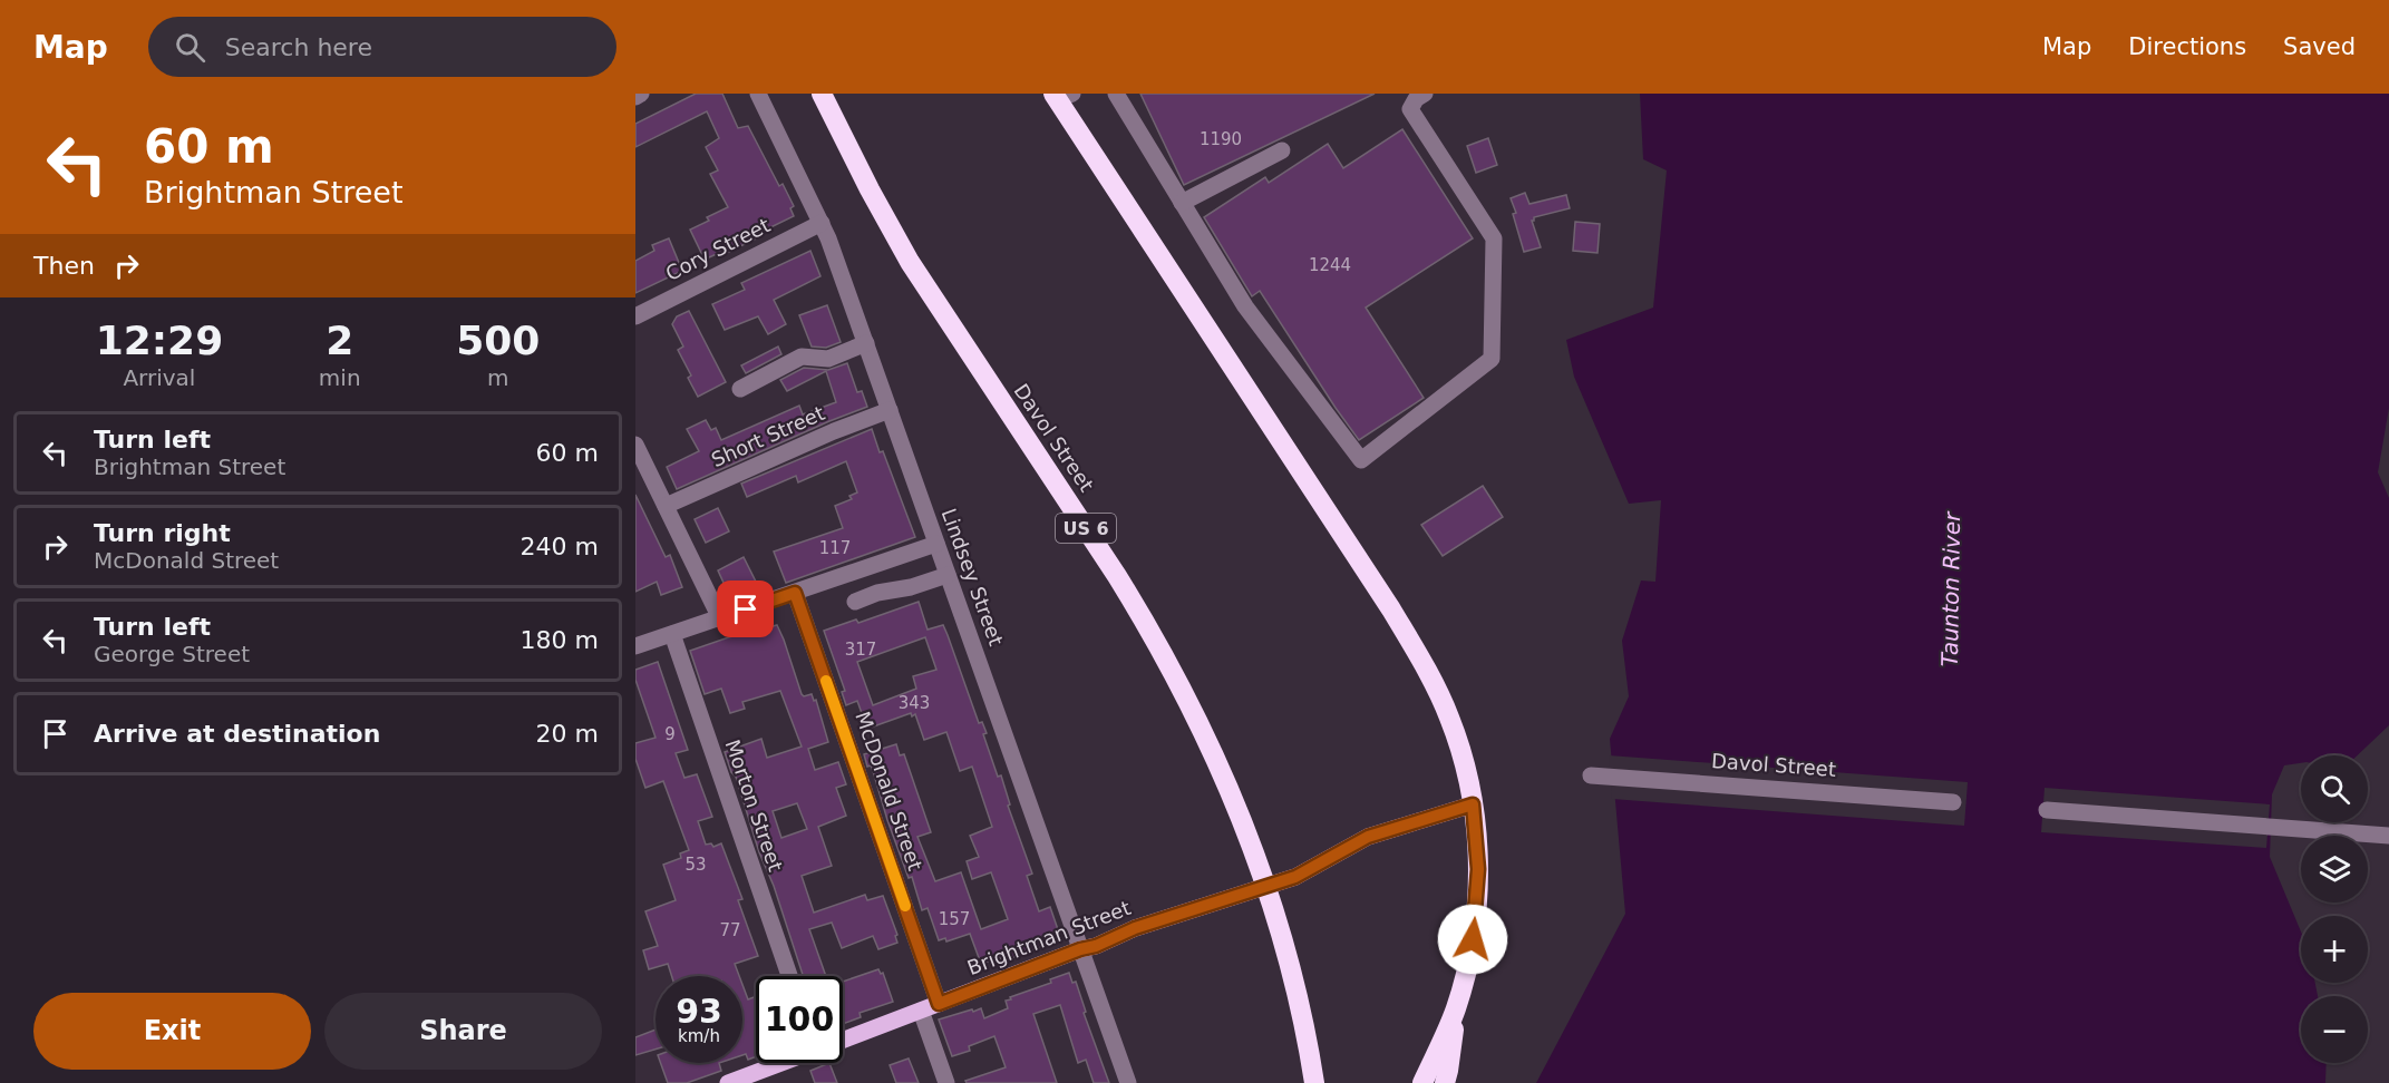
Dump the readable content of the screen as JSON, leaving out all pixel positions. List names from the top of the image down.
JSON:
{
  "streets": {
    "highway": ["Davol Street", "US 6"],
    "main road": ["Brightman Street"],
    "street": [
      "Cory Street",
      "Short Street",
      "Lindsey Street",
      "McDonald Street",
      "Morton Street"
    ]
  },
  "crossings": [
    ["Cory Street", "Lindsey Street"],
    ["Short Street", "Lindsey Street"],
    ["Davol Street", "US 6"],
    ["Davol Street", "Brightman Street"],
    ["US 6", "Brightman Street"],
    ["Lindsey Street", "Brightman Street"],
    ["McDonald Street", "Brightman Street"]
  ],
  "water": ["Taunton River"],
  "house_numbers": [
    "1190",
    "1244",
    "117",
    "317",
    "343",
    "9",
    "53",
    "157",
    "77"
  ],
  "page": {
    "header": "Map",
    "search": "Search here",
    "nav": ["Map", "Directions", "Saved"],
    "turn": ["60 m", "Brightman Street"],
    "then": "Then",
    "eta": [
      "12:29",
      "Arrival",
      "2",
      "min",
      "500",
      "m"
    ],
    "list": [
      {
        "name": "Turn left",
        "note": "Brightman Street",
        "value": "60 m"
      },
      {
        "name": "Turn right",
        "note": "McDonald Street",
        "value": "240 m"
      },
      {
        "name": "Turn left",
        "note": "George Street",
        "value": "180 m"
      },
      {
        "name": "Arrive at destination",
        "value": "20 m"
      }
    ],
    "map_buttons": ["+", "−"],
    "speed": "93 km/h",
    "limit": "100",
    "buttons": ["Exit", "Share"]
  }
}
